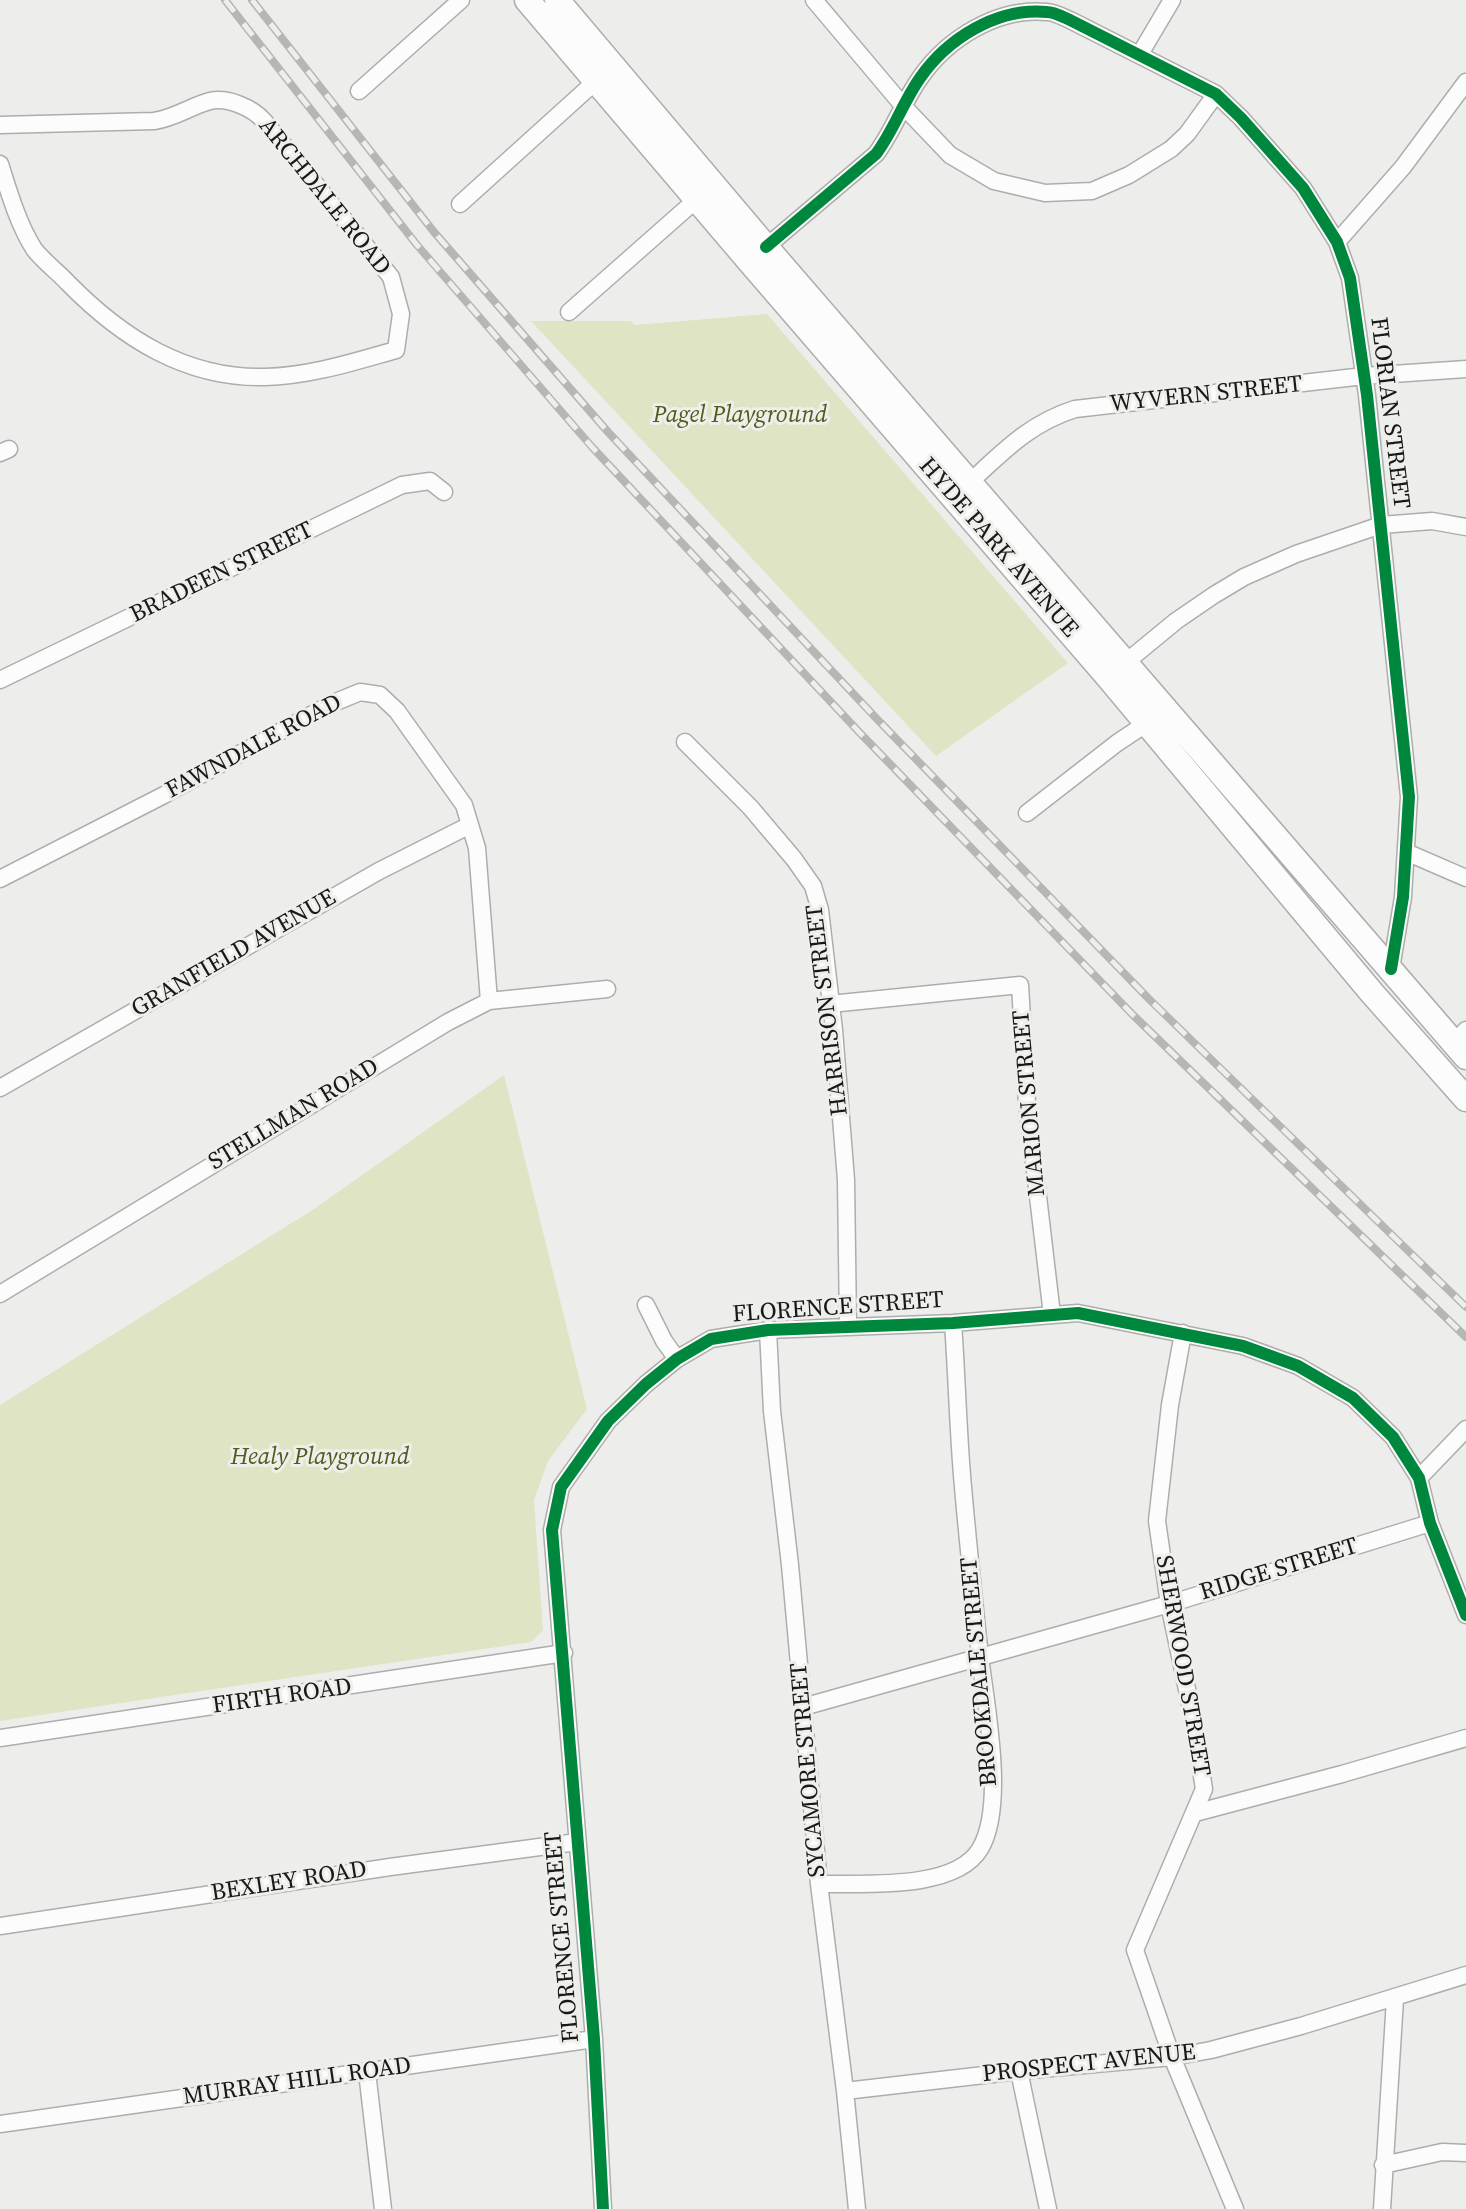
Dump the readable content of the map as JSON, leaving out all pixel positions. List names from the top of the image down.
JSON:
{
  "streets": {
    "main road": ["HYDE PARK AVENUE"],
    "street": [
      "ARCHDALE ROAD",
      "WYVERN STREET",
      "FLORIAN STREET",
      "BRADEEN STREET",
      "FAWNDALE ROAD",
      "GRANFIELD AVENUE",
      "HARRISON STREET",
      "MARION STREET",
      "STELLMAN ROAD",
      "FLORENCE STREET",
      "RIDGE STREET",
      "SHERWOOD STREET",
      "BROOKDALE STREET",
      "FIRTH ROAD",
      "SYCAMORE STREET",
      "BEXLEY ROAD",
      "PROSPECT AVENUE",
      "MURRAY HILL ROAD"
    ]
  },
  "crossings": [
    ["WYVERN STREET", "FLORIAN STREET"],
    ["WYVERN STREET", "HYDE PARK AVENUE"],
    ["FLORIAN STREET", "HYDE PARK AVENUE"],
    ["FAWNDALE ROAD", "GRANFIELD AVENUE"],
    ["FAWNDALE ROAD", "STELLMAN ROAD"],
    ["HARRISON STREET", "MARION STREET"],
    ["HARRISON STREET", "FLORENCE STREET"],
    ["MARION STREET", "FLORENCE STREET"],
    ["FLORENCE STREET", "RIDGE STREET"],
    ["FLORENCE STREET", "SHERWOOD STREET"],
    ["FLORENCE STREET", "BROOKDALE STREET"],
    ["FLORENCE STREET", "FIRTH ROAD"],
    ["FLORENCE STREET", "SYCAMORE STREET"],
    ["FLORENCE STREET", "BEXLEY ROAD"],
    ["FLORENCE STREET", "MURRAY HILL ROAD"],
    ["RIDGE STREET", "SHERWOOD STREET"],
    ["RIDGE STREET", "BROOKDALE STREET"],
    ["RIDGE STREET", "SYCAMORE STREET"],
    ["SHERWOOD STREET", "PROSPECT AVENUE"],
    ["BROOKDALE STREET", "SYCAMORE STREET"],
    ["SYCAMORE STREET", "PROSPECT AVENUE"]
  ],
  "parks": ["Pagel Playground", "Healy Playground"]
}
